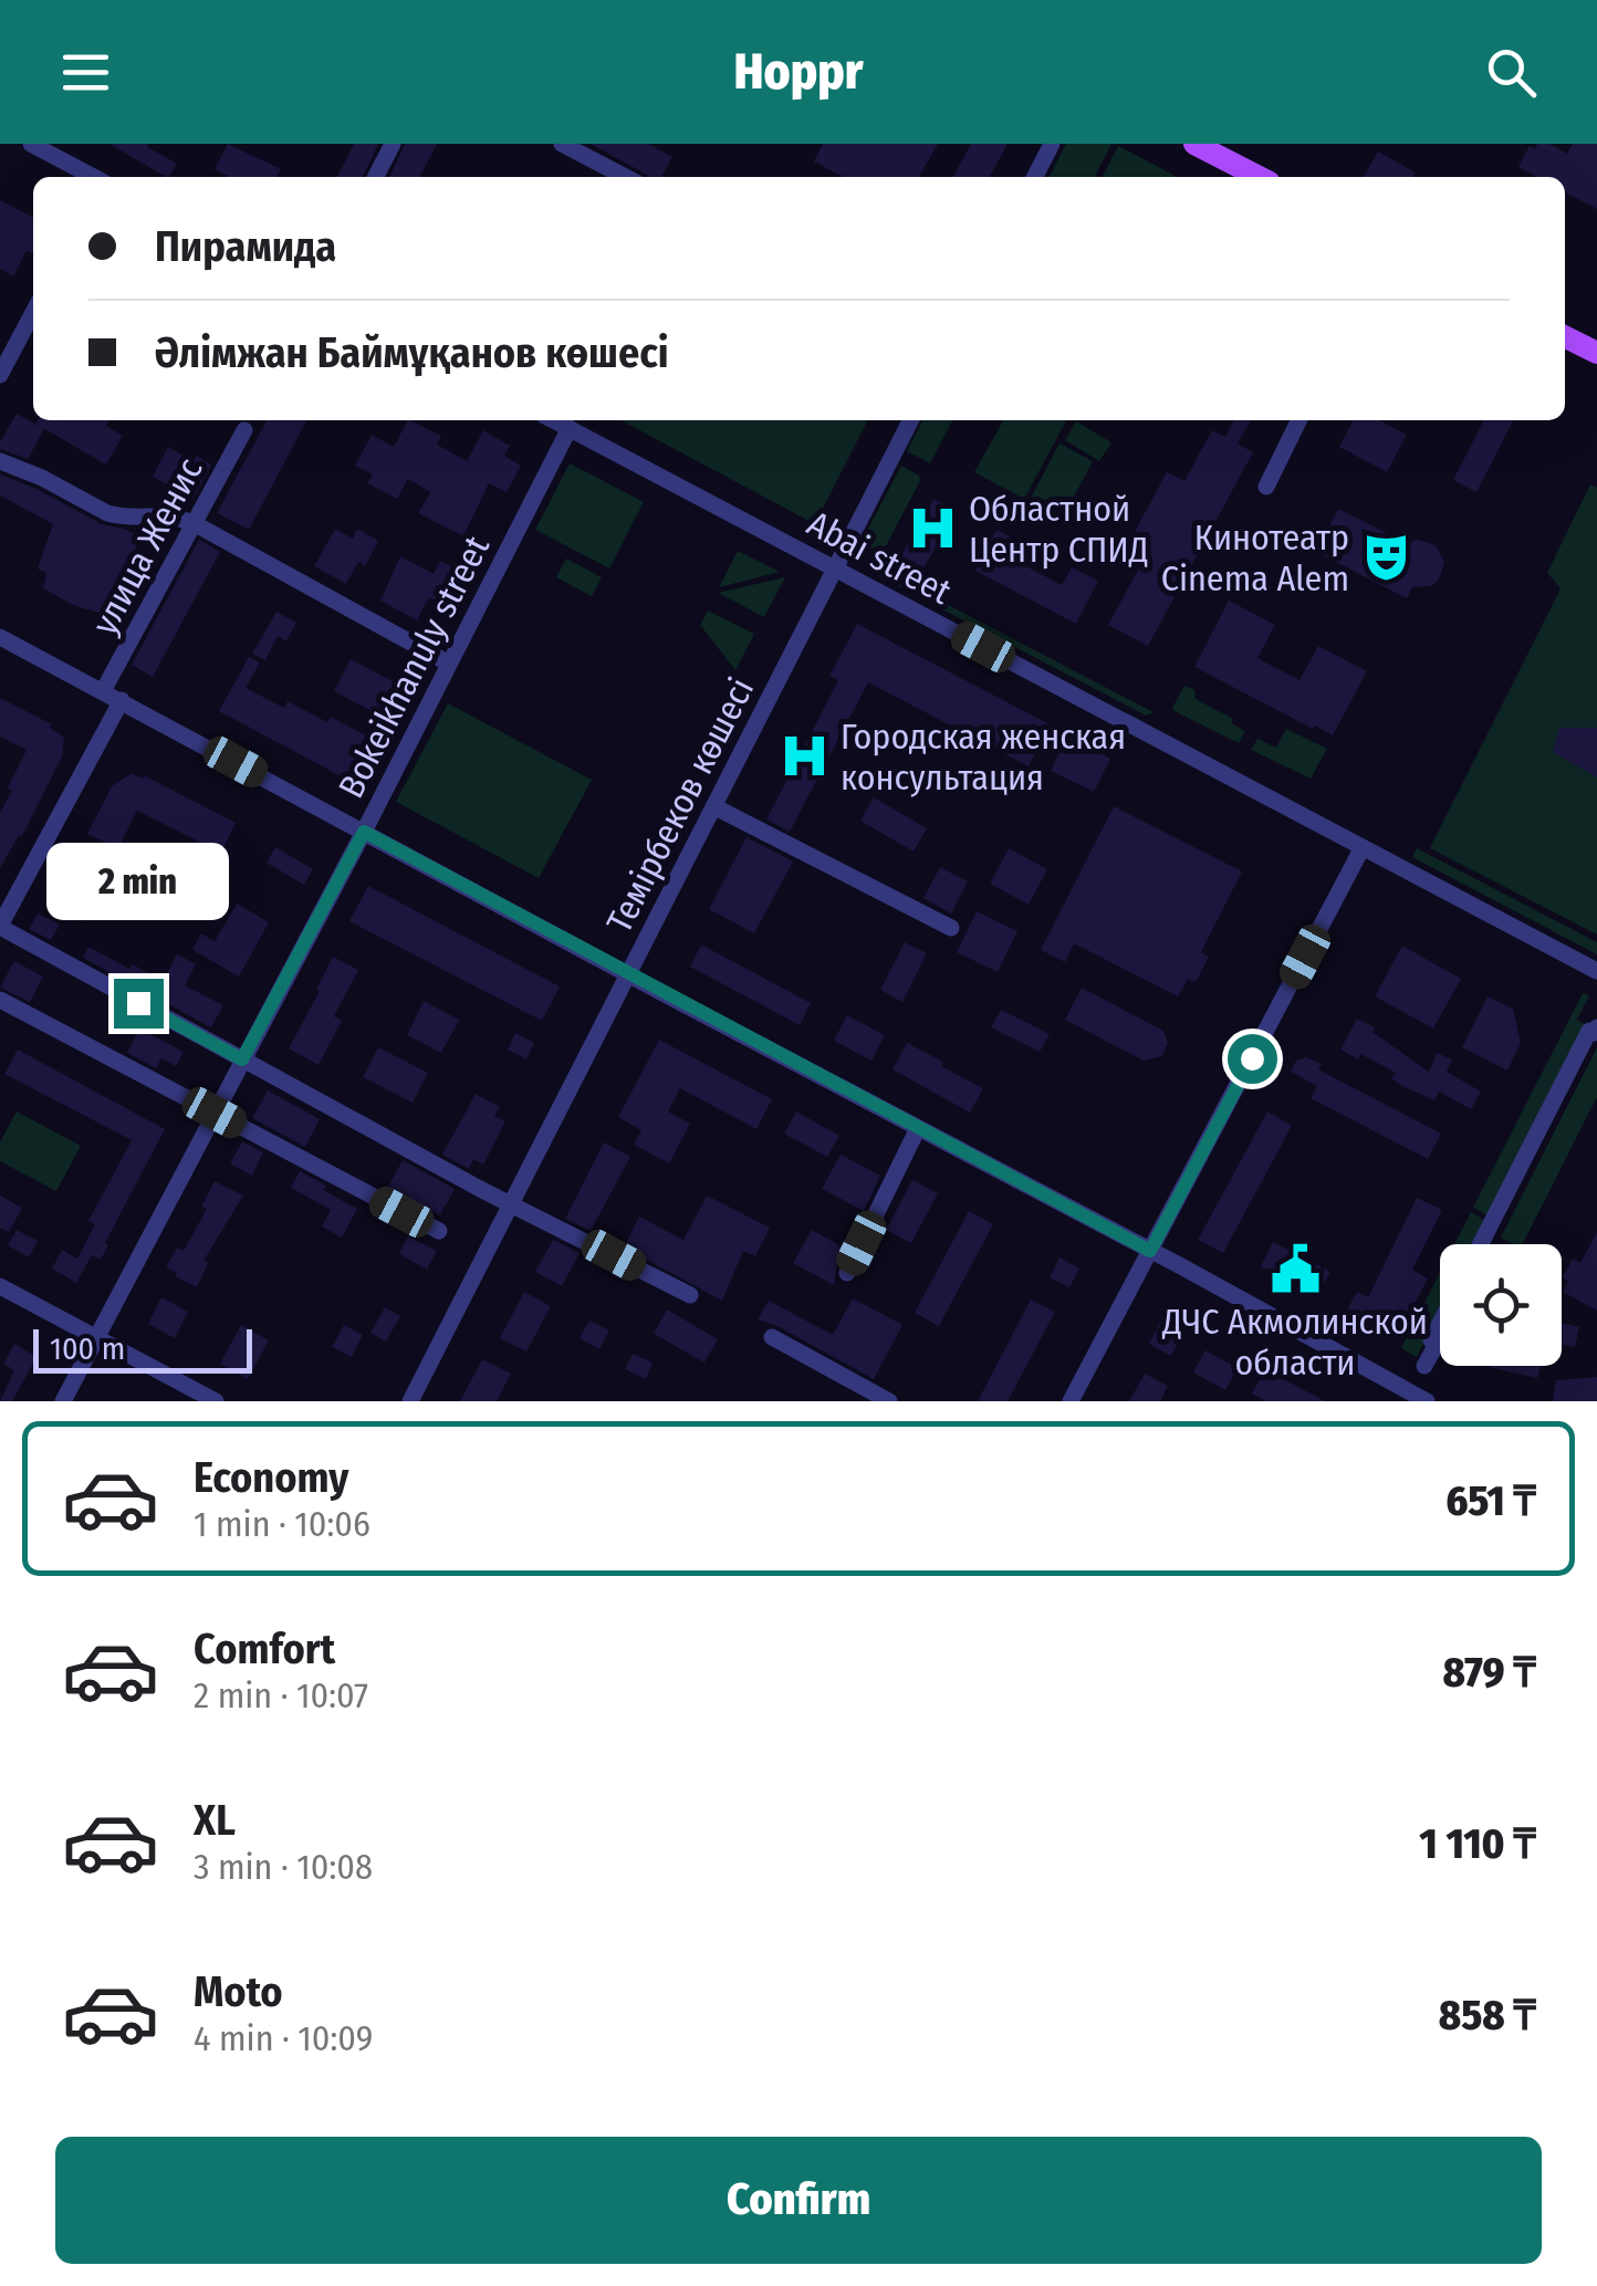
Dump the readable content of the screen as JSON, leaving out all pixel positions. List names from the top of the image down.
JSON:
{
  "streets": {
    "street": [
      "улица Женис",
      "Abai street",
      "Bokeikhanuly street",
      "Темірбеков көшесі"
    ]
  },
  "crossings": [
    ["Abai street", "Bokeikhanuly street"],
    ["Abai street", "Темірбеков көшесі"]
  ],
  "places": {
    "hospital": ["Областной Центр СПИД", "Городская женская консультация"],
    "theatre": ["Кинотеатр Cinema Alem"],
    "public building": ["ДЧС Акмолинской области"]
  },
  "scale_bar": "100 m",
  "page": {
    "header": "Hoppr",
    "banner": ["Пирамида", "Әлімжан Баймұқанов көшесі"],
    "bubble": "2 min",
    "scale": "100 m",
    "list": [
      {
        "name": "Economy",
        "note": "1 min · 10:06",
        "value": "651 ₸"
      },
      {
        "name": "Comfort",
        "note": "2 min · 10:07",
        "value": "879 ₸"
      },
      {
        "name": "XL",
        "note": "3 min · 10:08",
        "value": "1 110 ₸"
      },
      {
        "name": "Moto",
        "note": "4 min · 10:09",
        "value": "858 ₸"
      }
    ],
    "buttons": "Confirm"
  }
}
